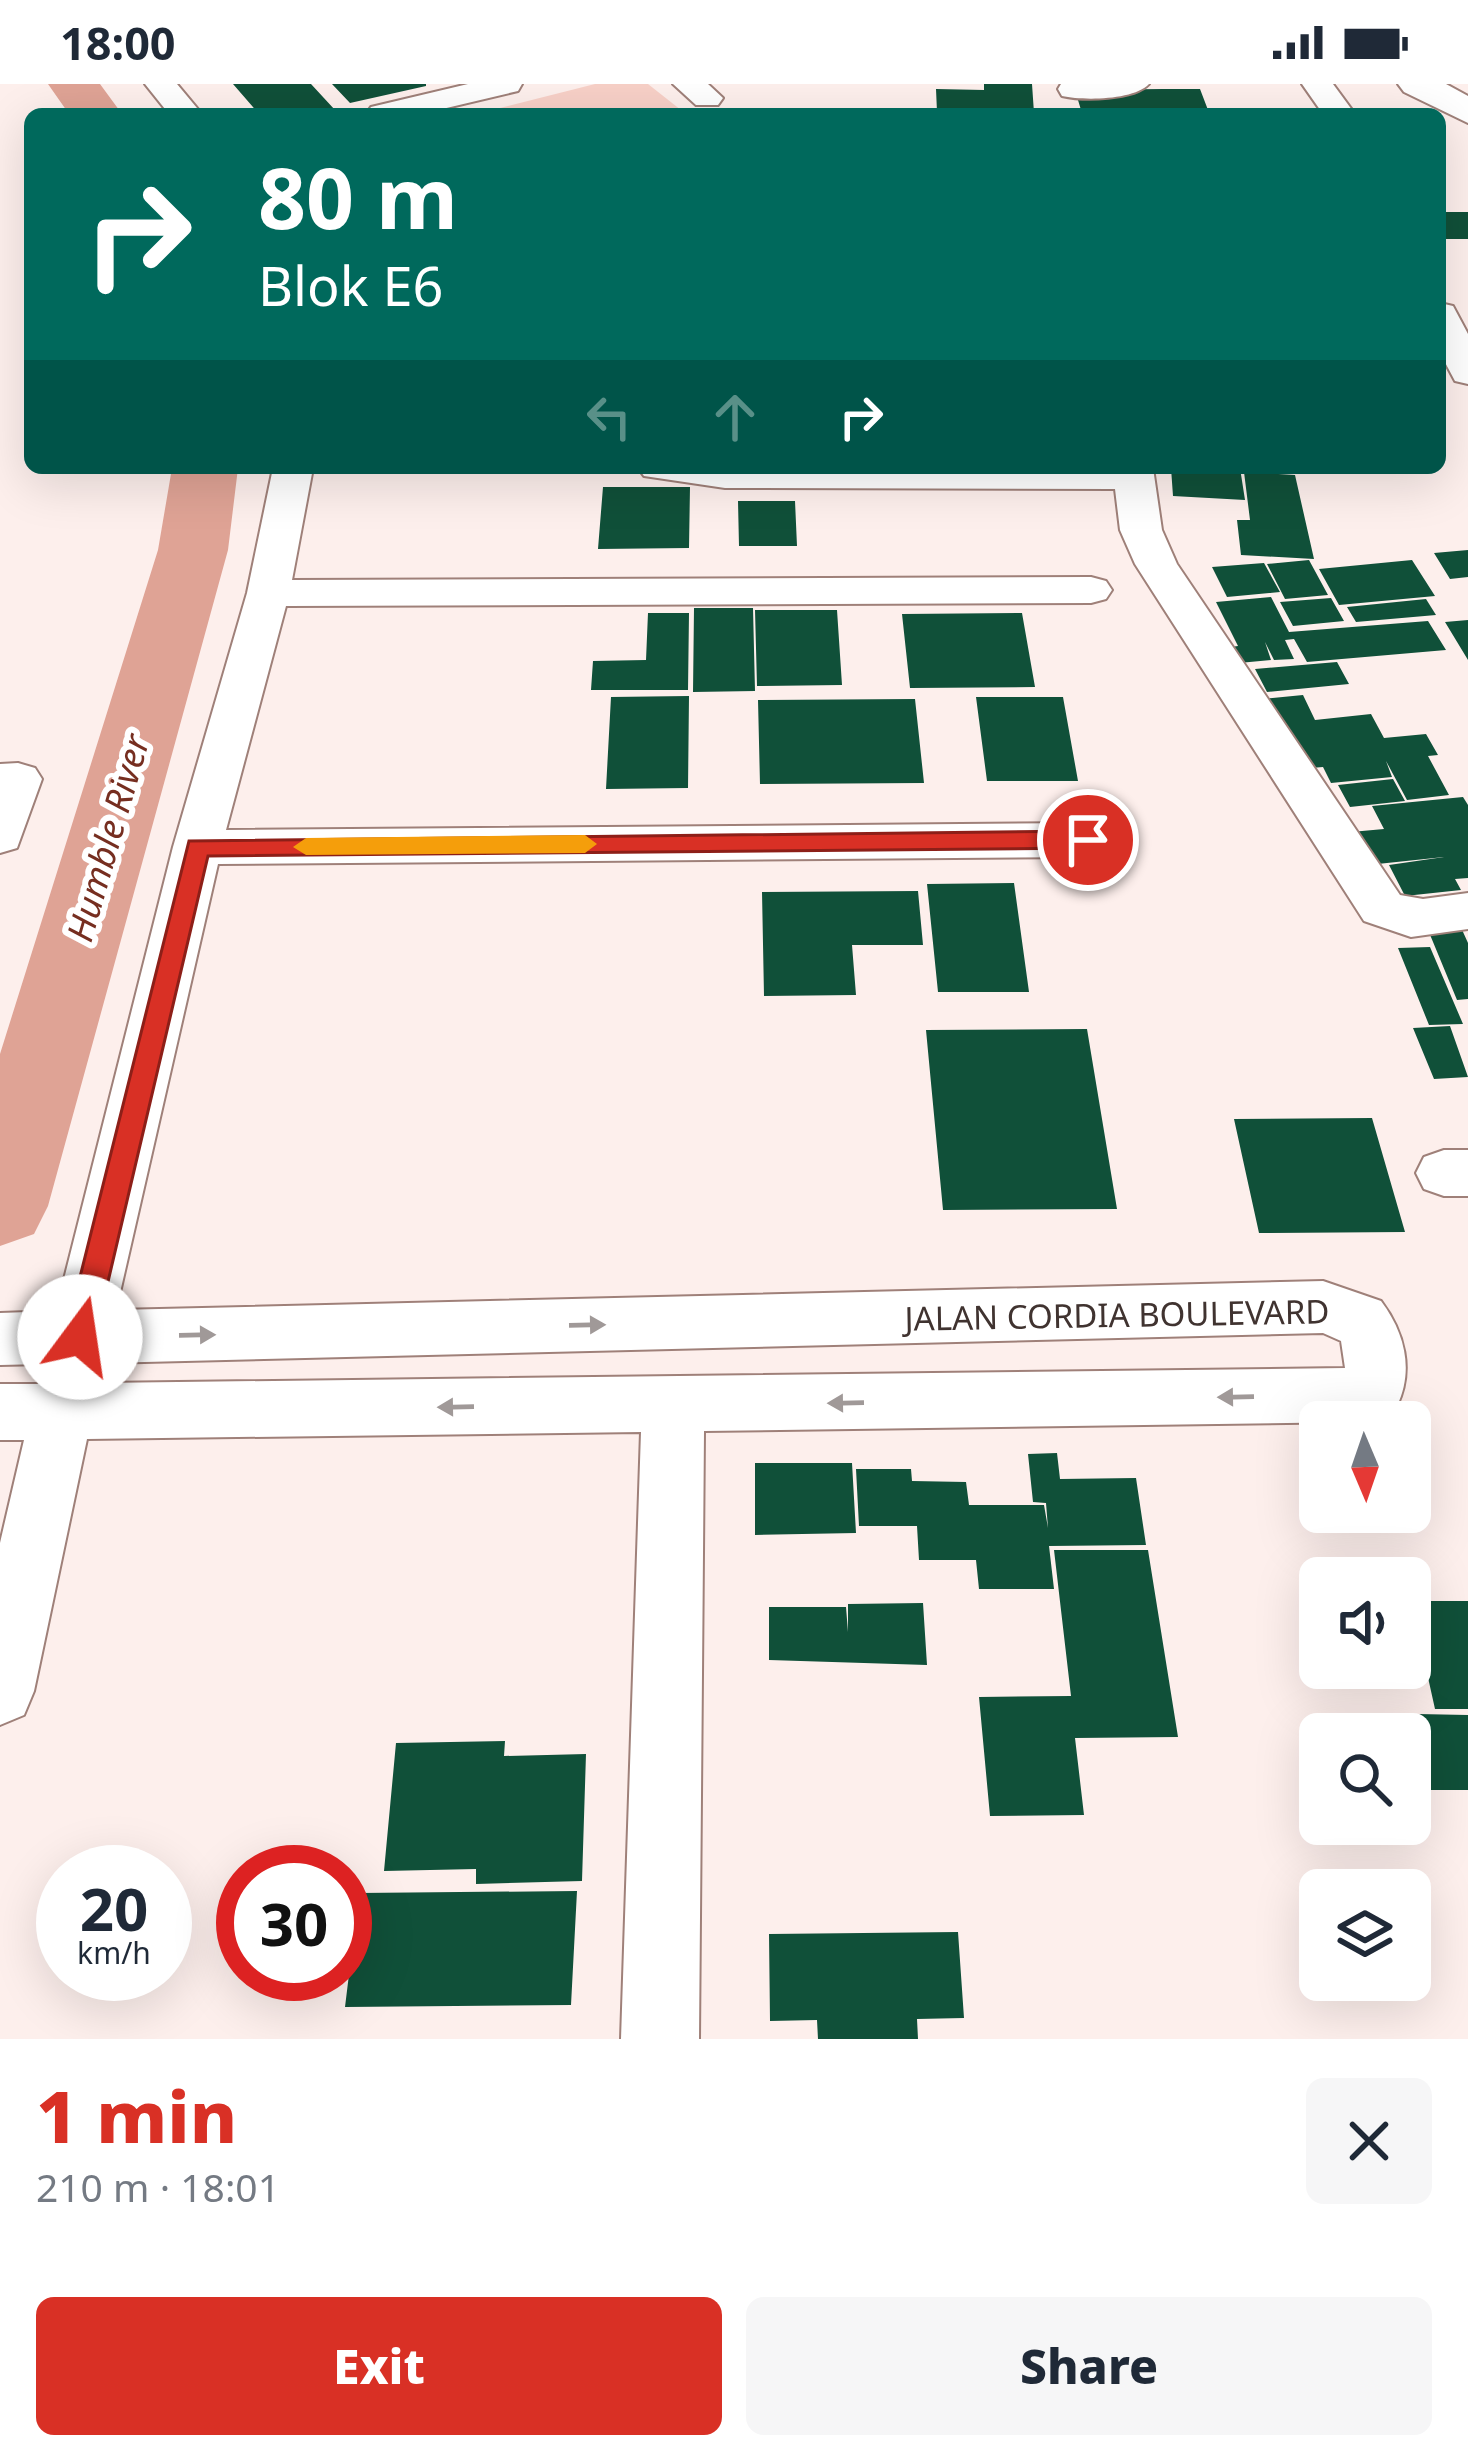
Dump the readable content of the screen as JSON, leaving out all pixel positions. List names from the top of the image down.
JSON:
{
  "streets": {
    "street": ["JALAN CORDIA BOULEVARD"]
  },
  "water": ["Humble River"],
  "north": "bottom",
  "page": {
    "status": "18:00",
    "turn": ["80 m", "Blok E6"],
    "speed": "20 km/h",
    "limit": "30",
    "heading": ["1 min", "210 m · 18:01"],
    "buttons": ["Exit", "Share"]
  }
}
